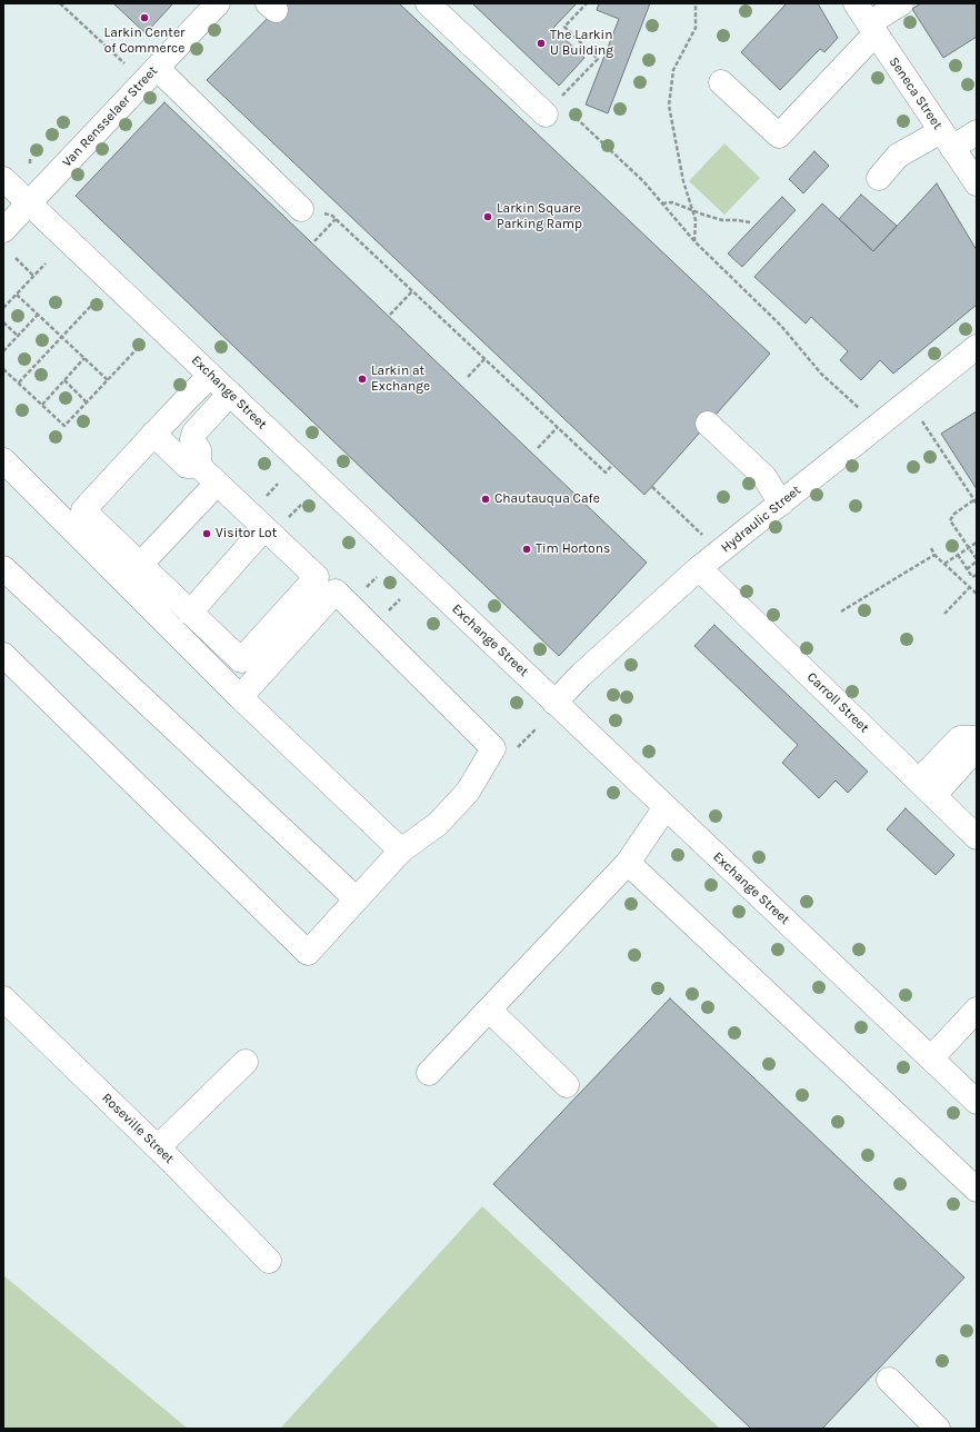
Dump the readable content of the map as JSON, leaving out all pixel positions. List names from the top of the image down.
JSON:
{
  "streets": {
    "street": [
      "Seneca Street",
      "Van Rensselaer Street",
      "Exchange Street",
      "Hydraulic Street",
      "Carroll Street",
      "Roseville Street"
    ]
  },
  "crossings": [
    ["Van Rensselaer Street", "Exchange Street"],
    ["Exchange Street", "Hydraulic Street"],
    ["Hydraulic Street", "Carroll Street"]
  ],
  "places": [
    "Larkin Center of Commerce",
    "The Larkin U Building",
    "Larkin Square Parking Ramp",
    "Larkin at Exchange",
    "Chautauqua Cafe",
    "Visitor Lot",
    "Tim Hortons"
  ]
}
